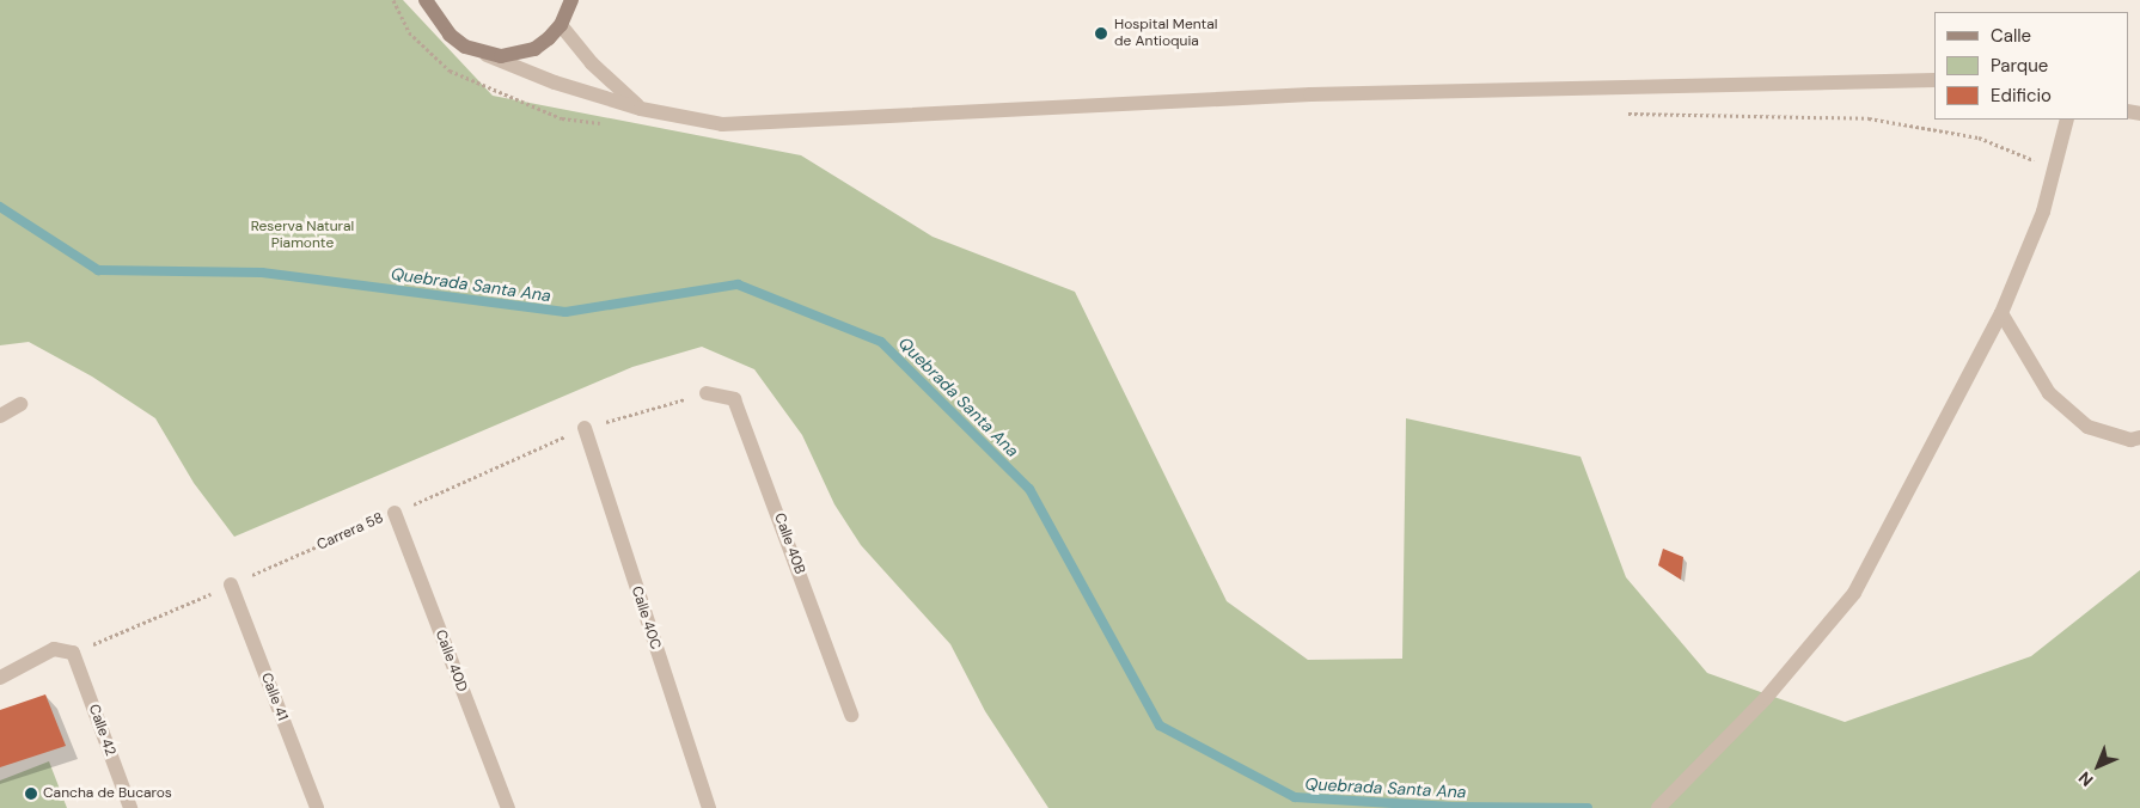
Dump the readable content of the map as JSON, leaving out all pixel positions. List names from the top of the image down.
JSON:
{
  "streets": {
    "street": [
      "Calle 40B",
      "Calle 40C",
      "Calle 40D",
      "Calle 41",
      "Calle 42"
    ],
    "path": ["Carrera 58"]
  },
  "crossings": [
    ["Carrera 58", "Calle 40B"],
    ["Carrera 58", "Calle 40C"],
    ["Carrera 58", "Calle 40D"],
    ["Carrera 58", "Calle 41"],
    ["Carrera 58", "Calle 42"]
  ],
  "water": ["Quebrada Santa Ana"],
  "parks": ["Reserva Natural Piamonte"],
  "places": ["Hospital Mental de Antioquia", "Cancha de Bucaros"],
  "legend": ["Calle", "Parque", "Edificio"],
  "north": "bottom left"
}
